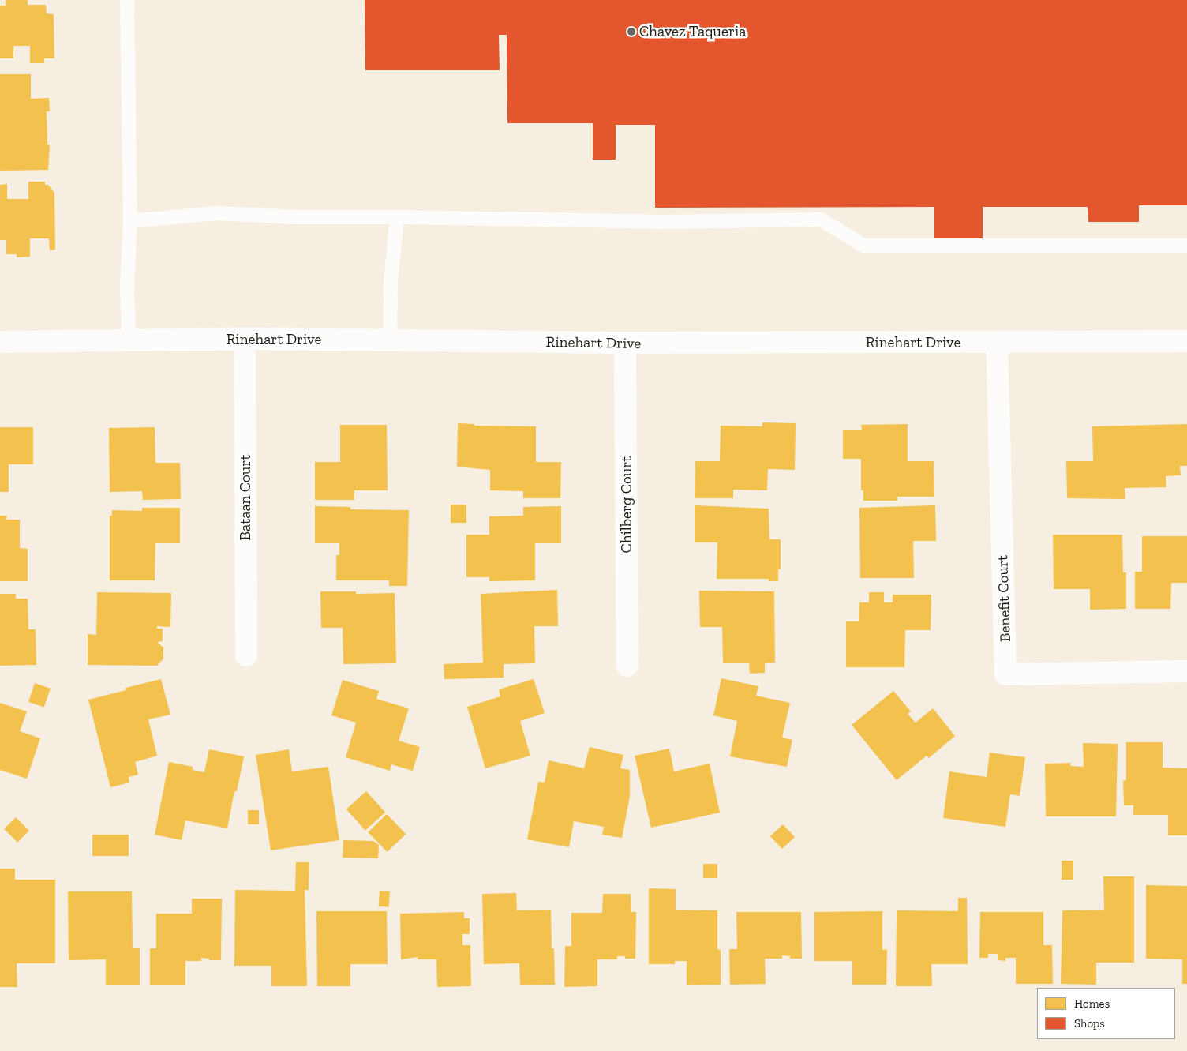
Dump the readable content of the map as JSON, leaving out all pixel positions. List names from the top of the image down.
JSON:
{
  "streets": {
    "street": [
      "Rinehart Drive",
      "Bataan Court",
      "Chilberg Court",
      "Benefit Court"
    ]
  },
  "crossings": [
    ["Rinehart Drive", "Bataan Court"],
    ["Rinehart Drive", "Chilberg Court"],
    ["Rinehart Drive", "Benefit Court"]
  ],
  "places": ["Chavez Taqueria"],
  "legend": ["Homes", "Shops"]
}
